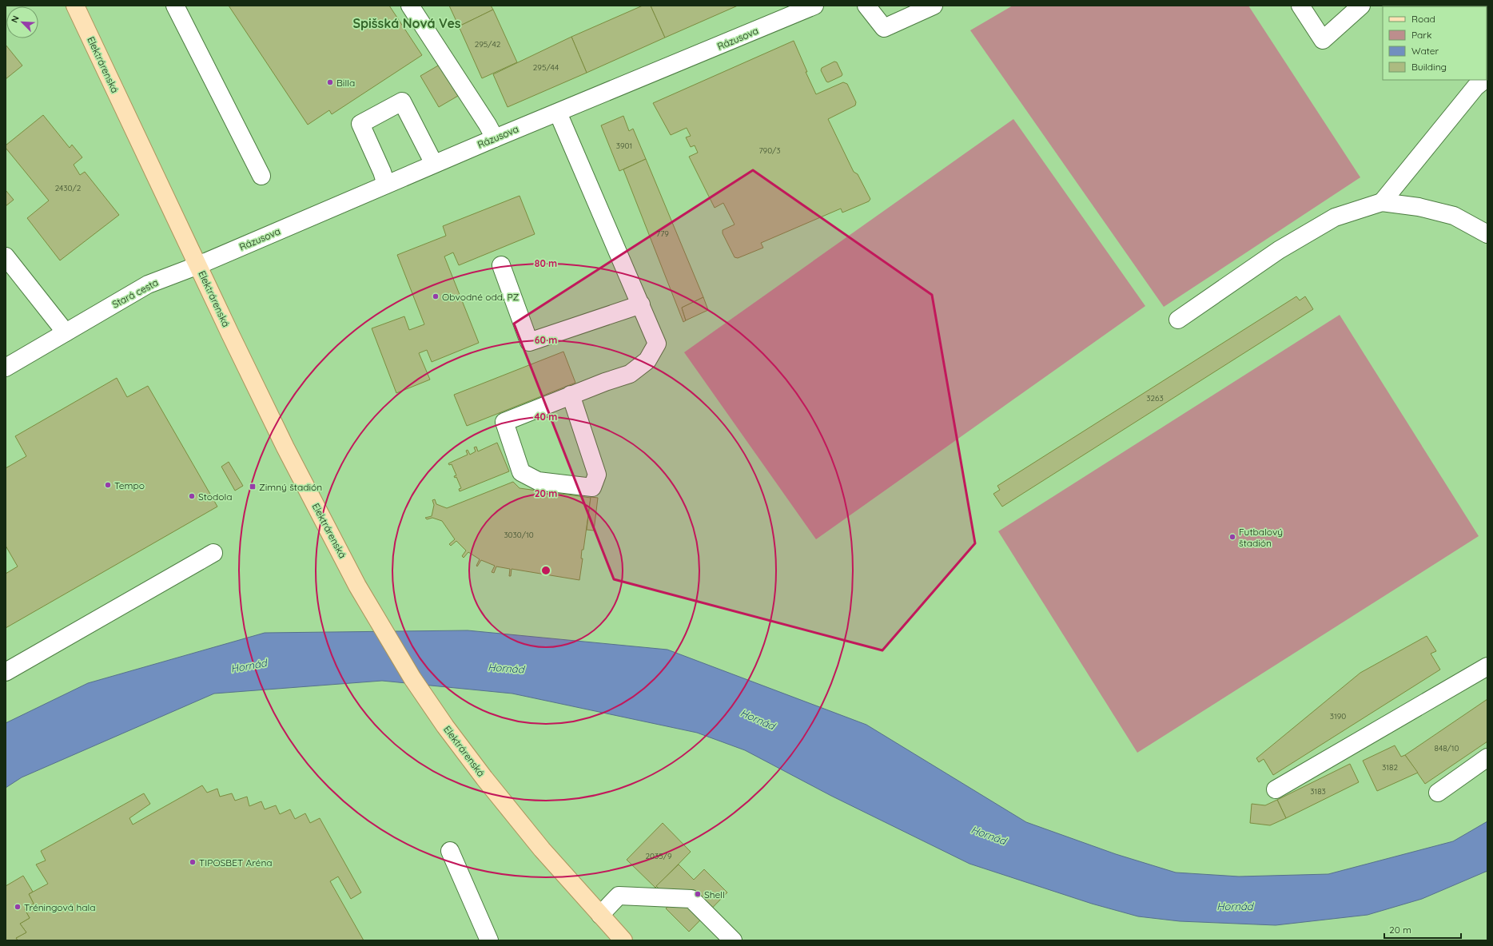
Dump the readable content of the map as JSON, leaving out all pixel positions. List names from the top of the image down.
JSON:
{
  "streets": {
    "main road": ["Elektrárenská"],
    "street": ["Rázusova", "Stará cesta"]
  },
  "crossings": [
    ["Rázusova", "Elektrárenská"],
    ["Rázusova", "Stará cesta"],
    ["Elektrárenská", "Stará cesta"]
  ],
  "districts": ["Spišská Nová Ves"],
  "water": ["Hornád"],
  "places": {
    "other": [
      "Billa",
      "Obvodné odd. PZ",
      "Tempo",
      "Stodola",
      "Futbalový štadión",
      "TIPOSBET Aréna",
      "Shell",
      "Tréningová hala"
    ],
    "transit": ["Zimný štadión"]
  },
  "house_numbers": [
    "295/42",
    "295/44",
    "3901",
    "790/3",
    "2430/2",
    "779",
    "3263",
    "3030/10",
    "3190",
    "848/10",
    "3182",
    "3183",
    "2035/9"
  ],
  "legend": [
    "Road",
    "Park",
    "Water",
    "Building"
  ],
  "scale_bar": "20 m",
  "north": "top left",
  "rings": [
    "80 m",
    "60 m",
    "40 m",
    "20 m"
  ]
}
